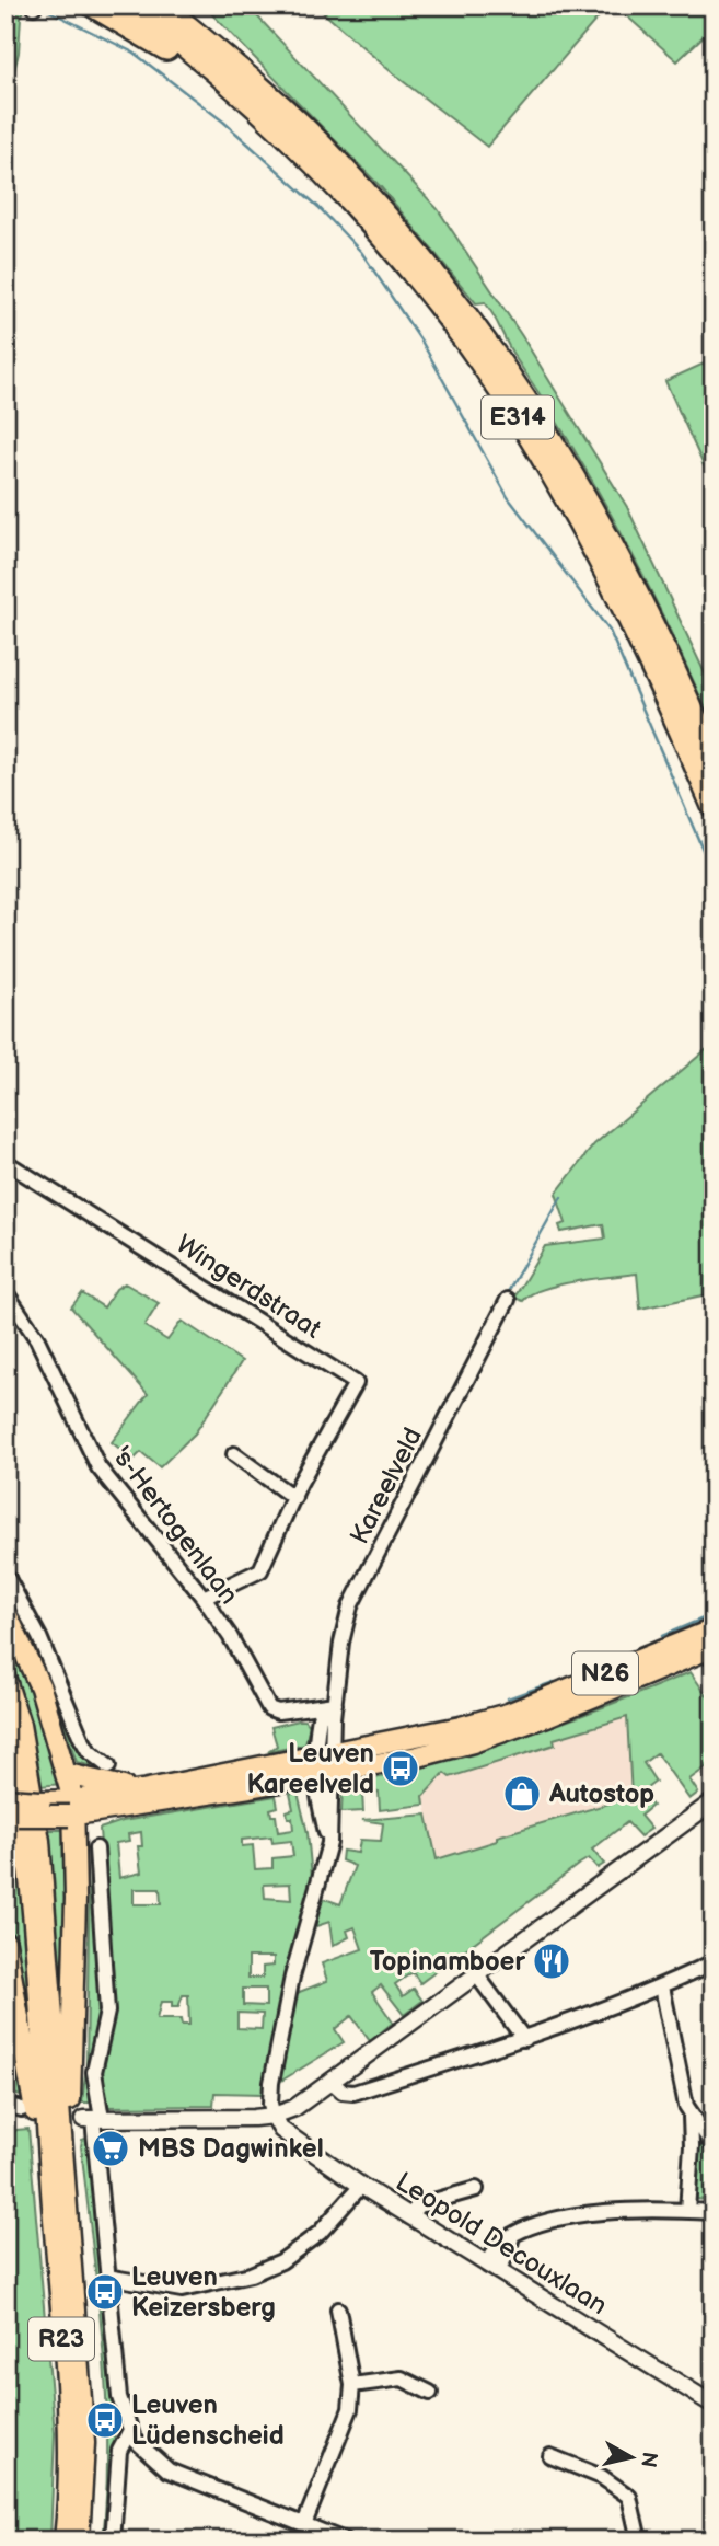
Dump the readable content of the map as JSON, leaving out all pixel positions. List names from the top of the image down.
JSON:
{
  "streets": {
    "highway": ["E314"],
    "main road": ["N26", "R23"],
    "street": [
      "Wingerdstraat",
      "Kareelveld",
      "'s-Hertogenlaan",
      "Leopold Decouxlaan"
    ]
  },
  "crossings": [
    ["Wingerdstraat", "'s-Hertogenlaan"],
    ["Kareelveld", "N26"],
    ["Kareelveld", "Leopold Decouxlaan"],
    ["N26", "R23"]
  ],
  "places": {
    "bus stop": ["Leuven Kareelveld", "Leuven Keizersberg", "Leuven Lüdenscheid"],
    "shop": ["Autostop"],
    "restaurant": ["Topinamboer"],
    "supermarket": ["MBS Dagwinkel"]
  },
  "north": "right"
}
